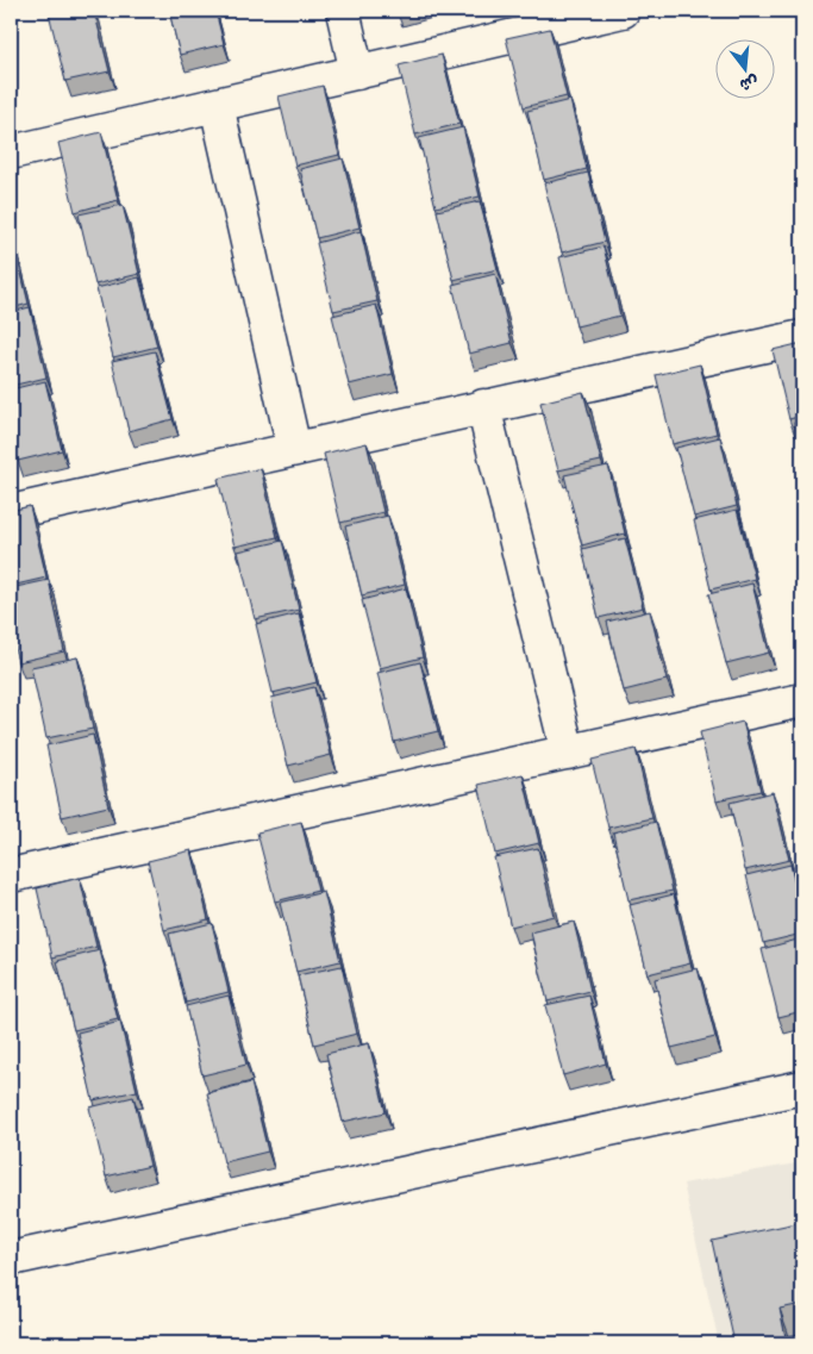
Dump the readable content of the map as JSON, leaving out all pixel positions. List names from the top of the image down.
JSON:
{
  "north": "bottom"
}
